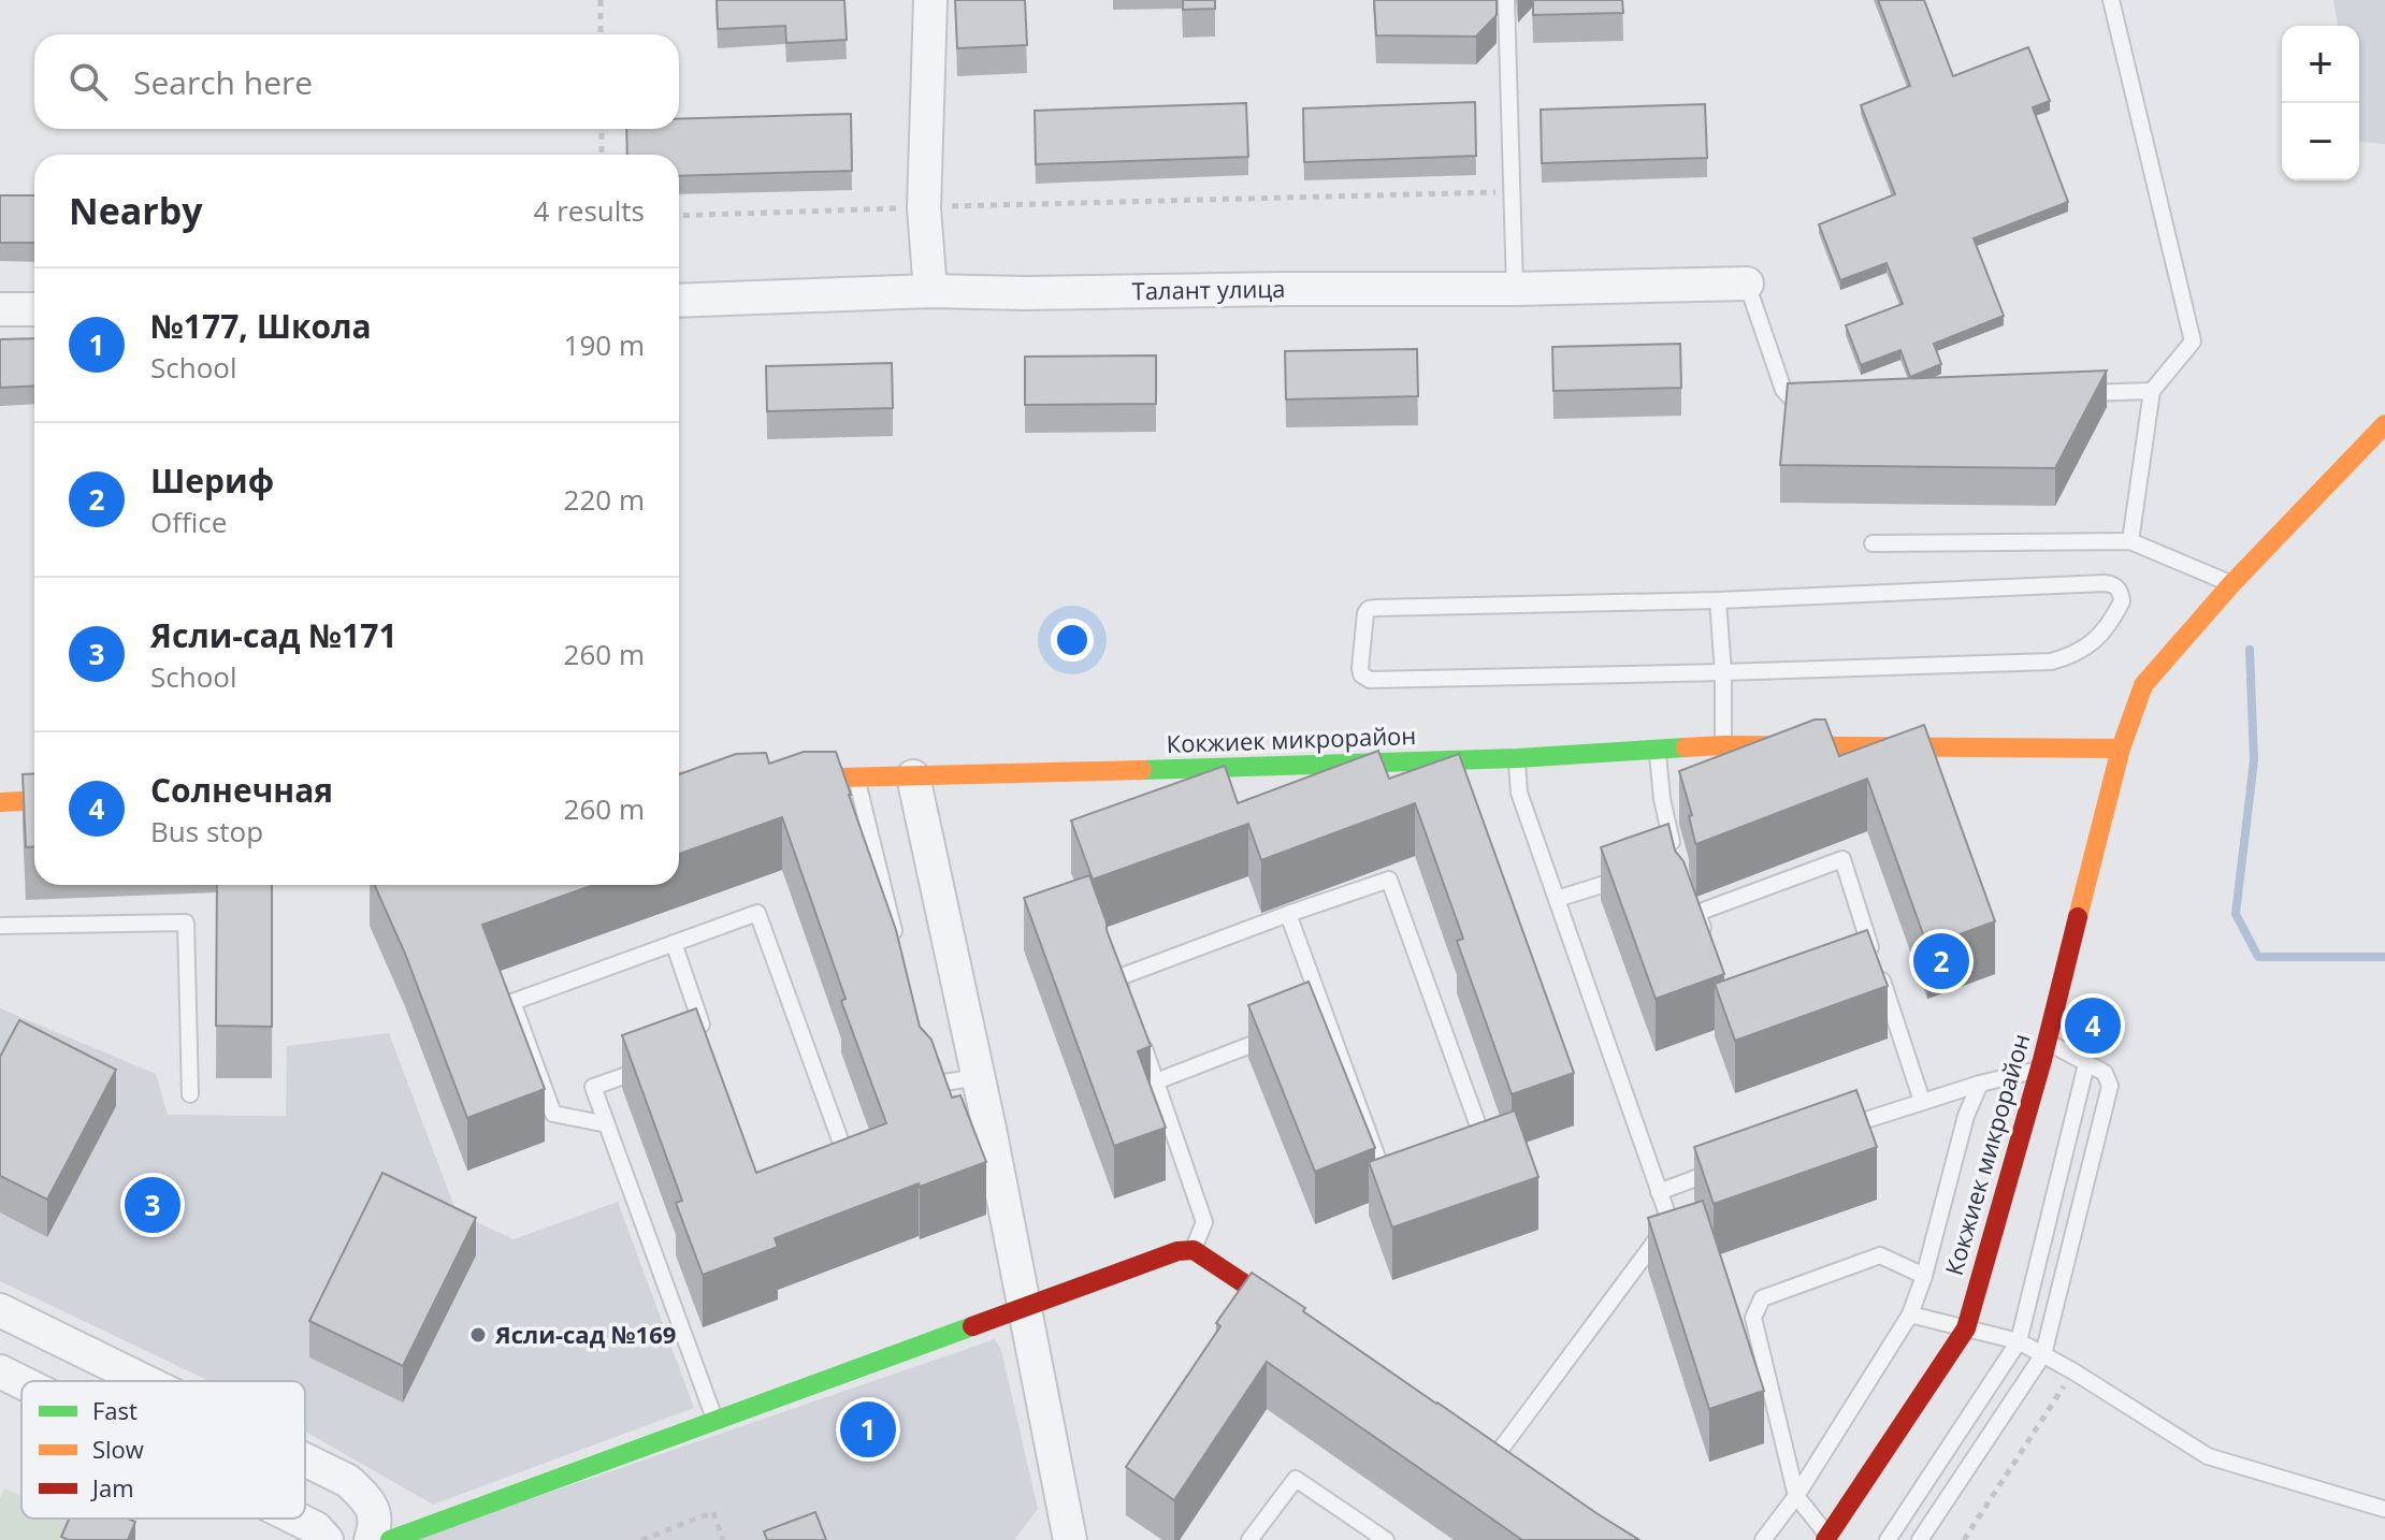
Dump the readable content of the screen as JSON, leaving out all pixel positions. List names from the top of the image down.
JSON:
{
  "streets": {
    "street": ["Талант улица", "Кокжиек микрорайон"]
  },
  "places": ["Ясли-сад №169"],
  "legend": ["Fast", "Slow", "Jam"],
  "page": {
    "map_buttons": ["+", "−"],
    "search": "Search here",
    "heading": ["Nearby", "4 results"],
    "list": [
      {
        "mark": "1",
        "name": "№177, Школа",
        "note": "School",
        "value": "190 m"
      },
      {
        "mark": "2",
        "name": "Шериф",
        "note": "Office",
        "value": "220 m"
      },
      {
        "mark": "3",
        "name": "Ясли-сад №171",
        "note": "School",
        "value": "260 m"
      },
      {
        "mark": "4",
        "name": "Солнечная",
        "note": "Bus stop",
        "value": "260 m"
      }
    ],
    "pins": [
      "2",
      "4",
      "3",
      "1"
    ]
  }
}
